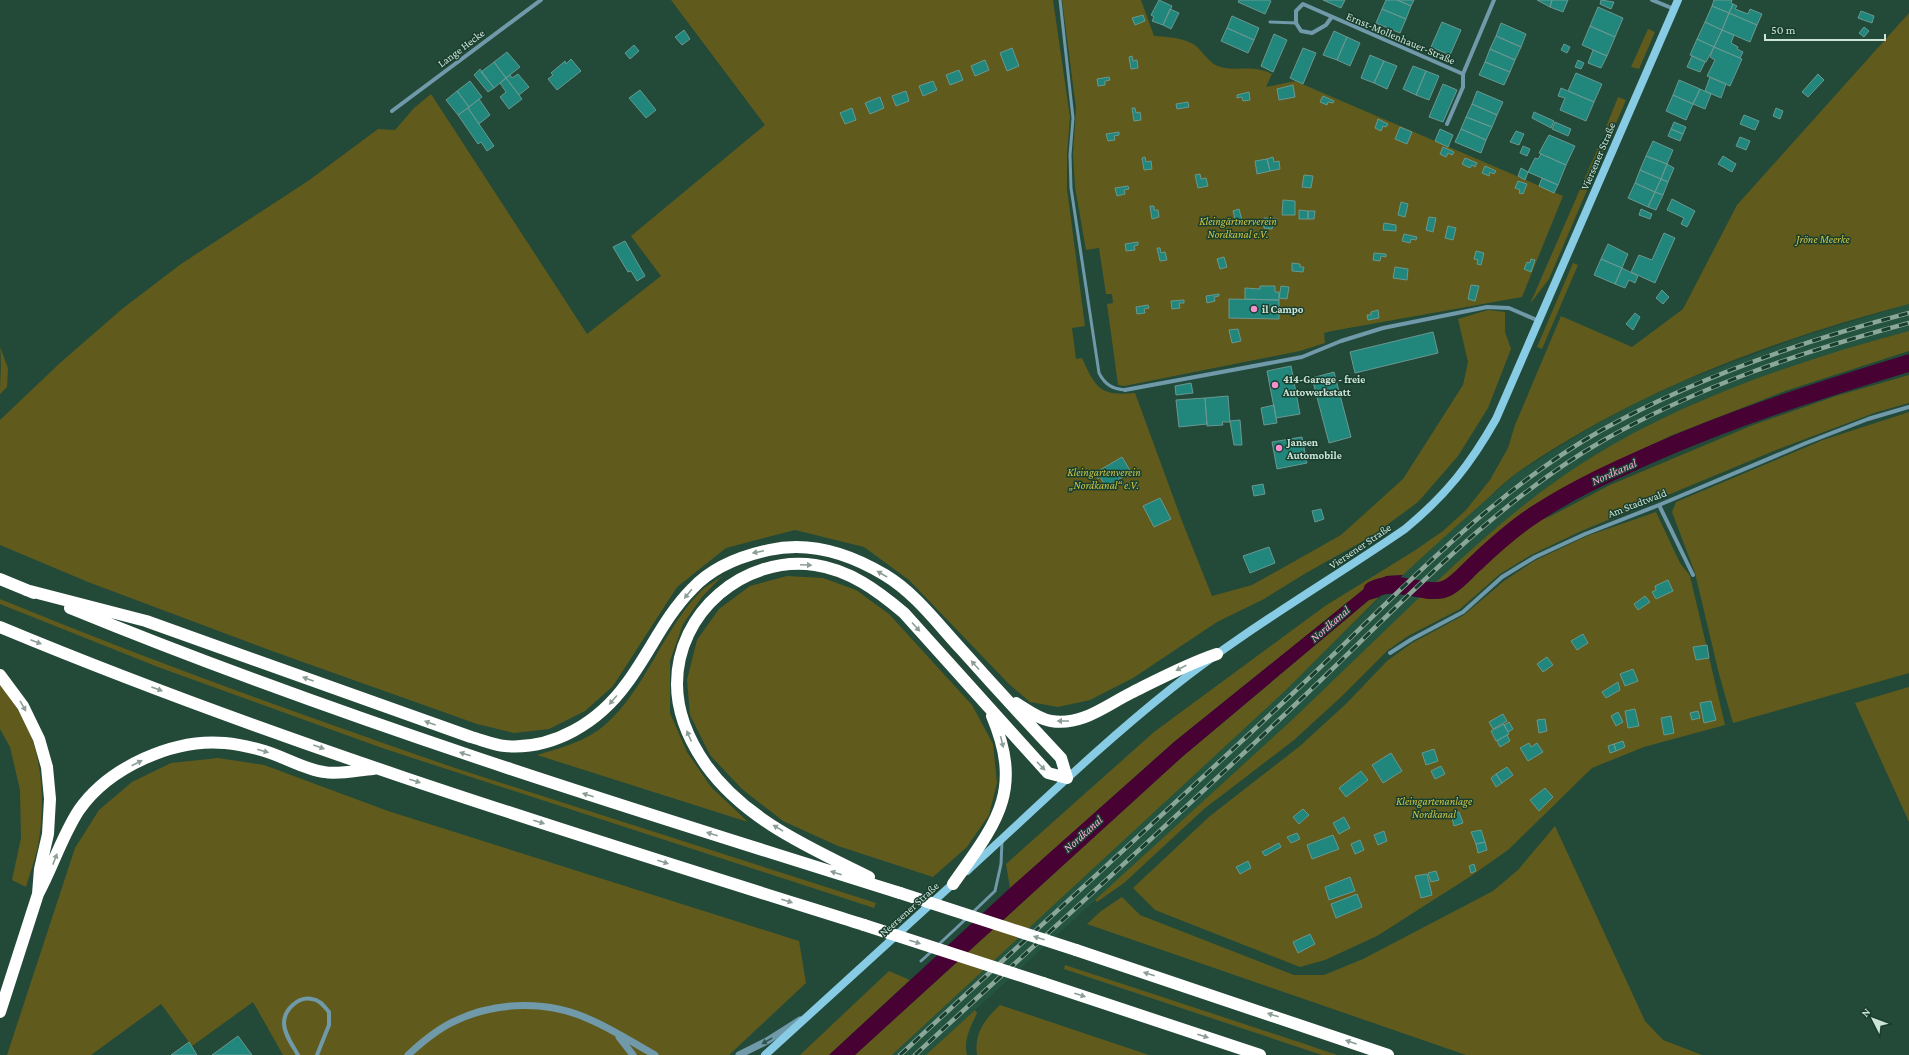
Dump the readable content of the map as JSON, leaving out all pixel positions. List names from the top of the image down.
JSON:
{
  "streets": {
    "main road": ["Viersener Straße", "Neersener Straße"],
    "street": ["Ernst-Mollenhauer-Straße", "Lange Hecke", "Am Stadtwald"]
  },
  "crossings": [
    ["Viersener Straße", "Neersener Straße"]
  ],
  "water": ["Nordkanal"],
  "parks": [
    "Kleingärtnerverein Nordkanal e.V.",
    "Jröne Meerke",
    "Kleingartenverein „Nordkanal“ e.V.",
    "Kleingartenanlage Nordkanal"
  ],
  "places": ["il Campo", "414-Garage - freie Autowerkstatt", "Jansen Automobile"],
  "scale_bar": "50 m",
  "north": "top left"
}
